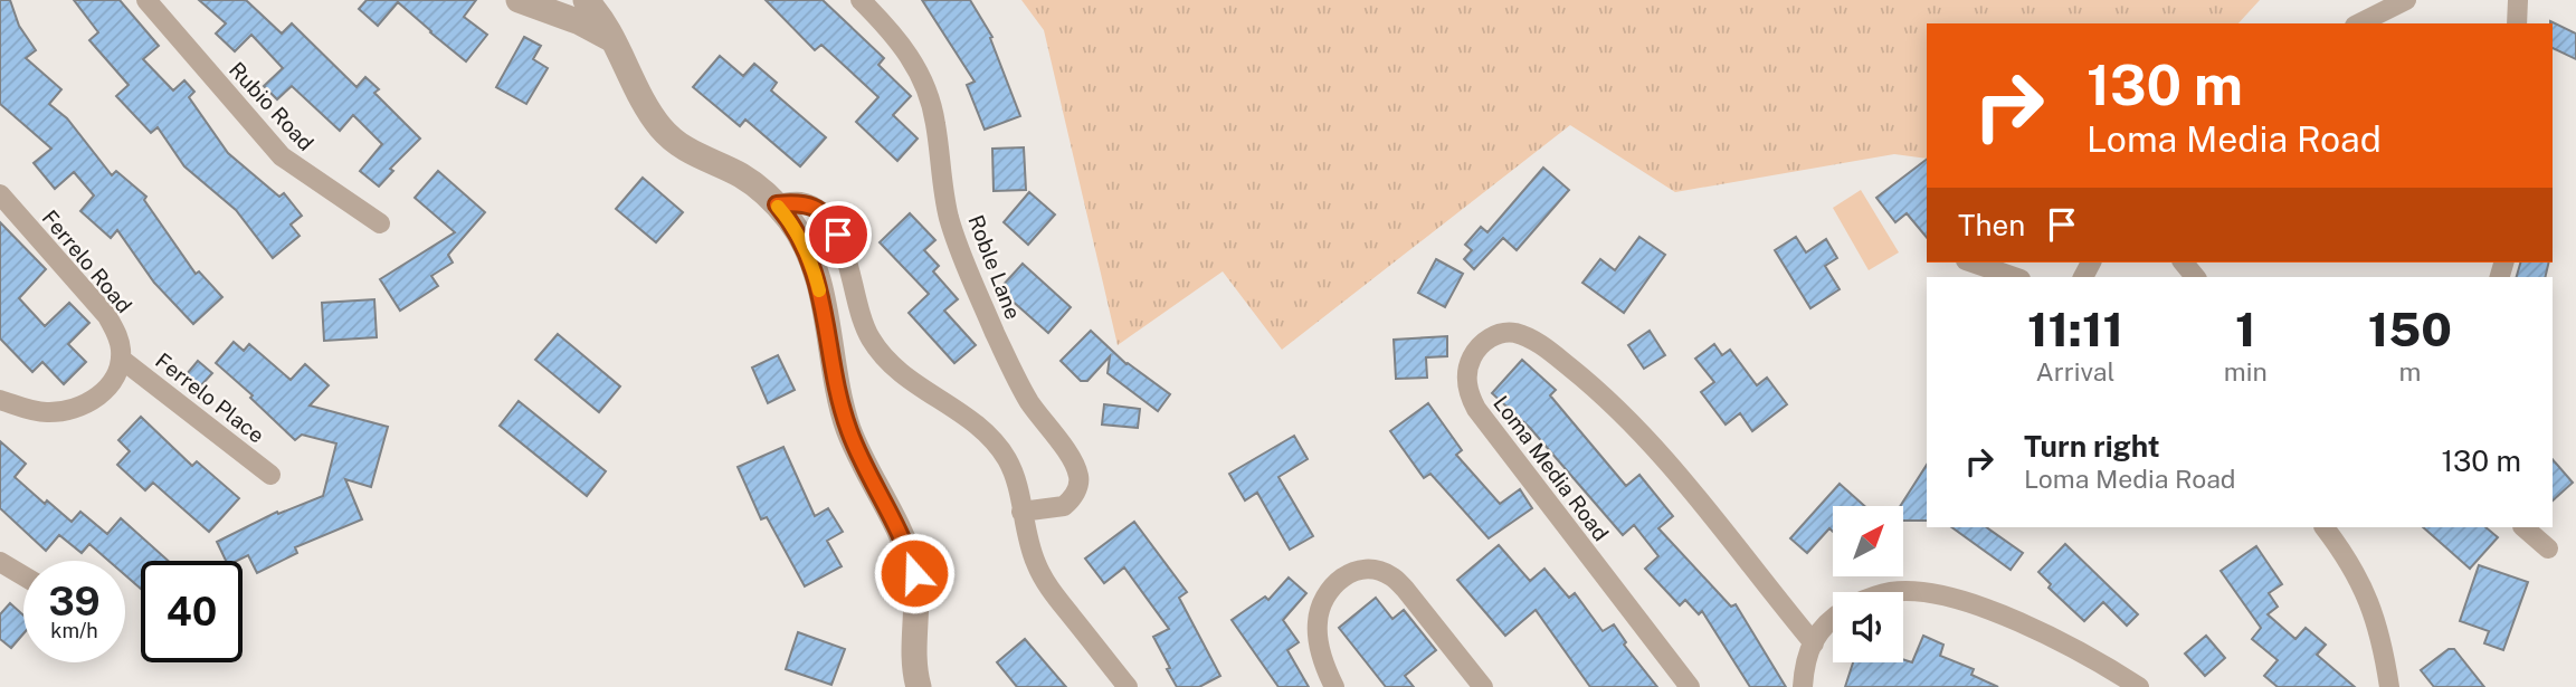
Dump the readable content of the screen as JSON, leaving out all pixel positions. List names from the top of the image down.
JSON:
{
  "streets": {
    "street": [
      "Rubio Road",
      "Ferrelo Road",
      "Roble Lane",
      "Ferrelo Place",
      "Loma Media Road"
    ]
  },
  "crossings": [
    ["Ferrelo Road", "Ferrelo Place"]
  ],
  "north": "top right",
  "page": {
    "turn": ["130 m", "Loma Media Road"],
    "then": "Then",
    "eta": [
      "11:11",
      "Arrival",
      "1",
      "min",
      "150",
      "m"
    ],
    "list": [
      {
        "name": "Turn right",
        "note": "Loma Media Road",
        "value": "130 m"
      }
    ],
    "speed": "39 km/h",
    "limit": "40"
  }
}
